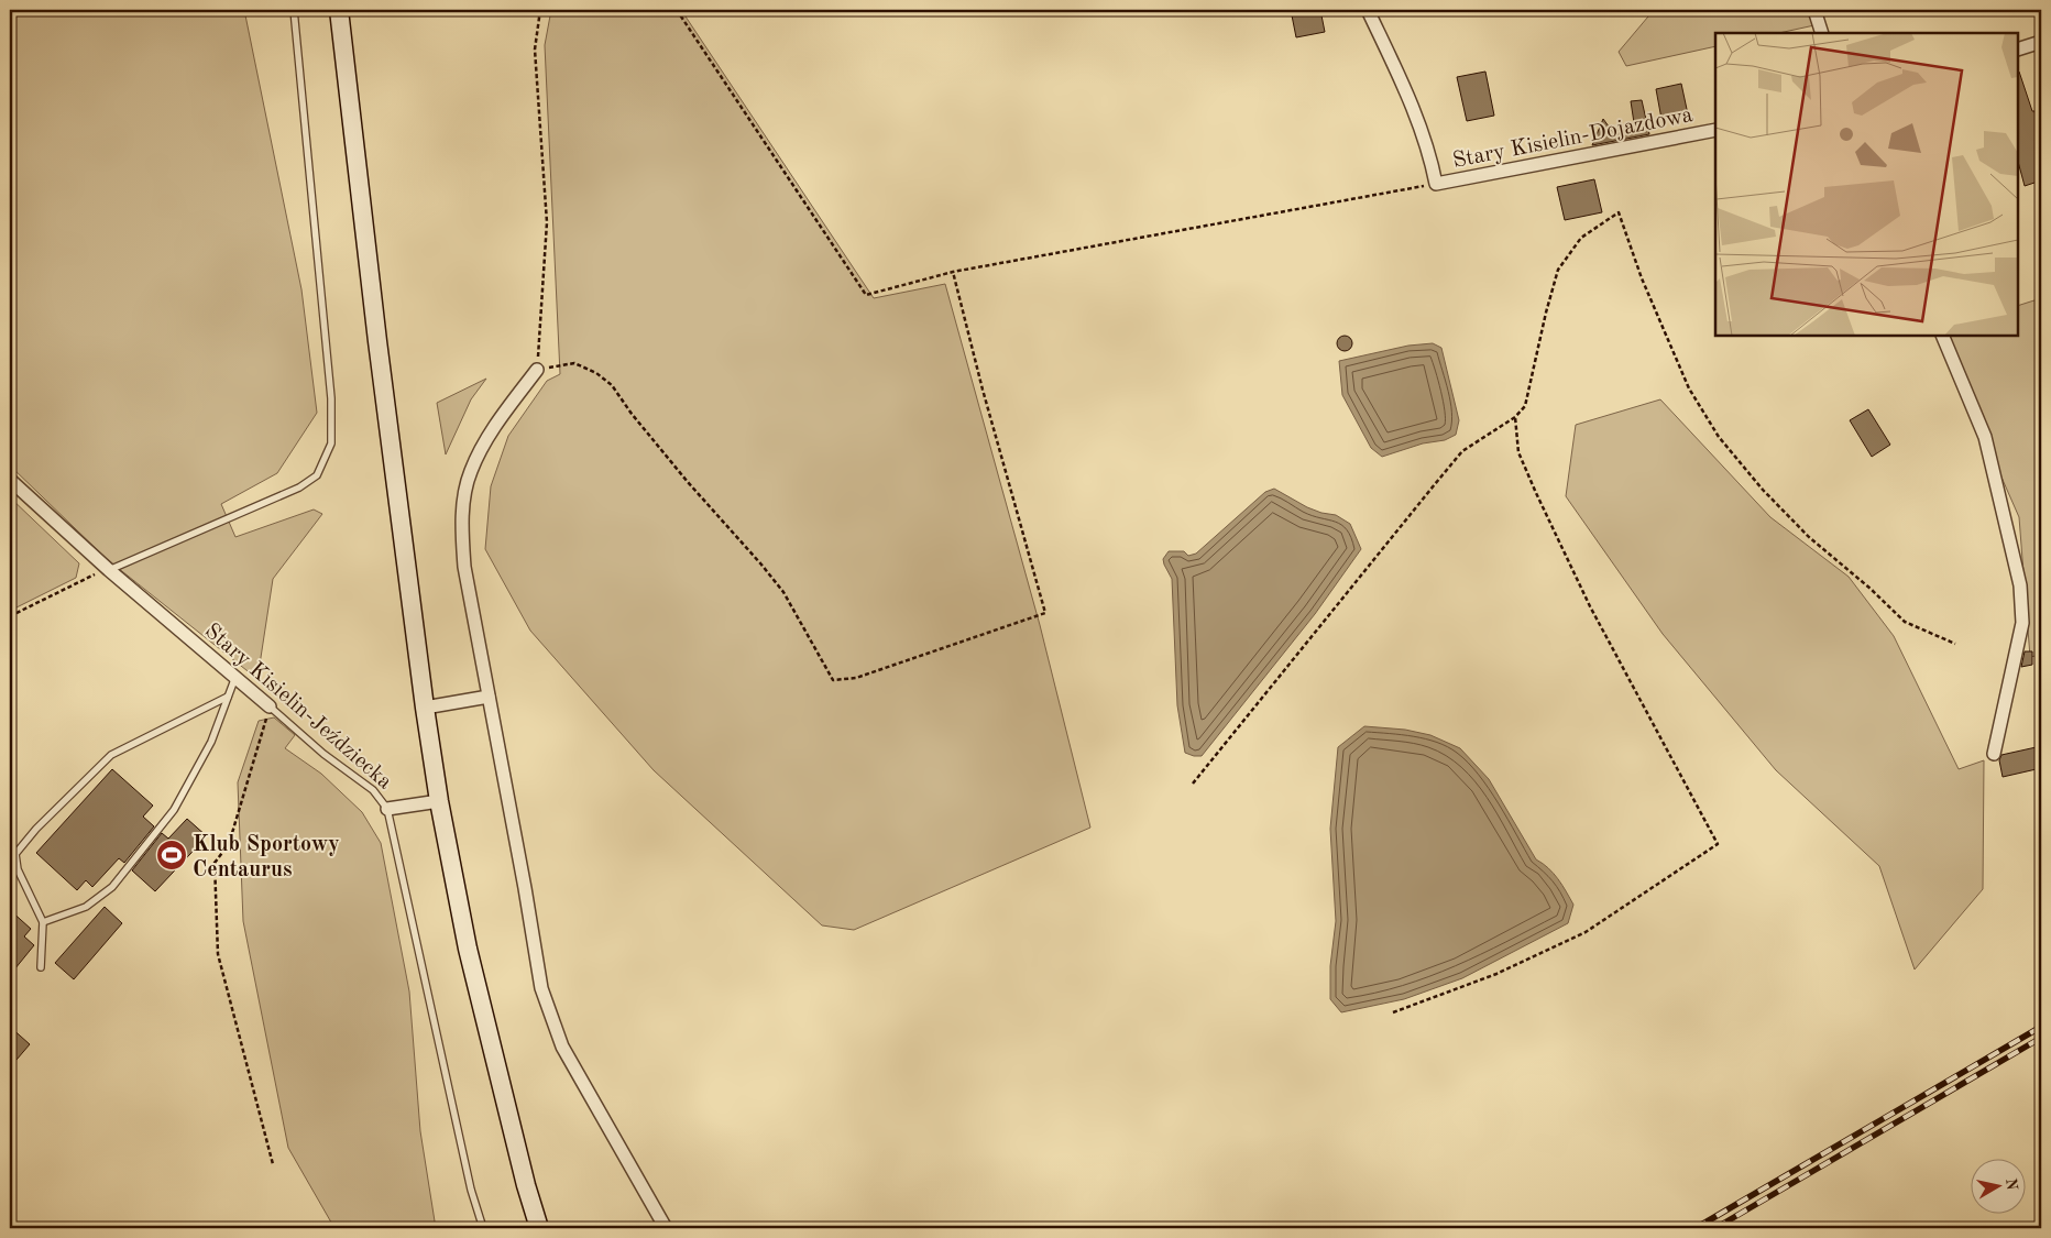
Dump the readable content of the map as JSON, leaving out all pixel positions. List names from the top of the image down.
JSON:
{
  "streets": {
    "street": ["Stary Kisielin-Dojazdowa", "Stary Kisielin-Jeździecka"]
  },
  "places": {
    "sports": ["Klub Sportowy Centaurus"]
  },
  "north": "right"
}
